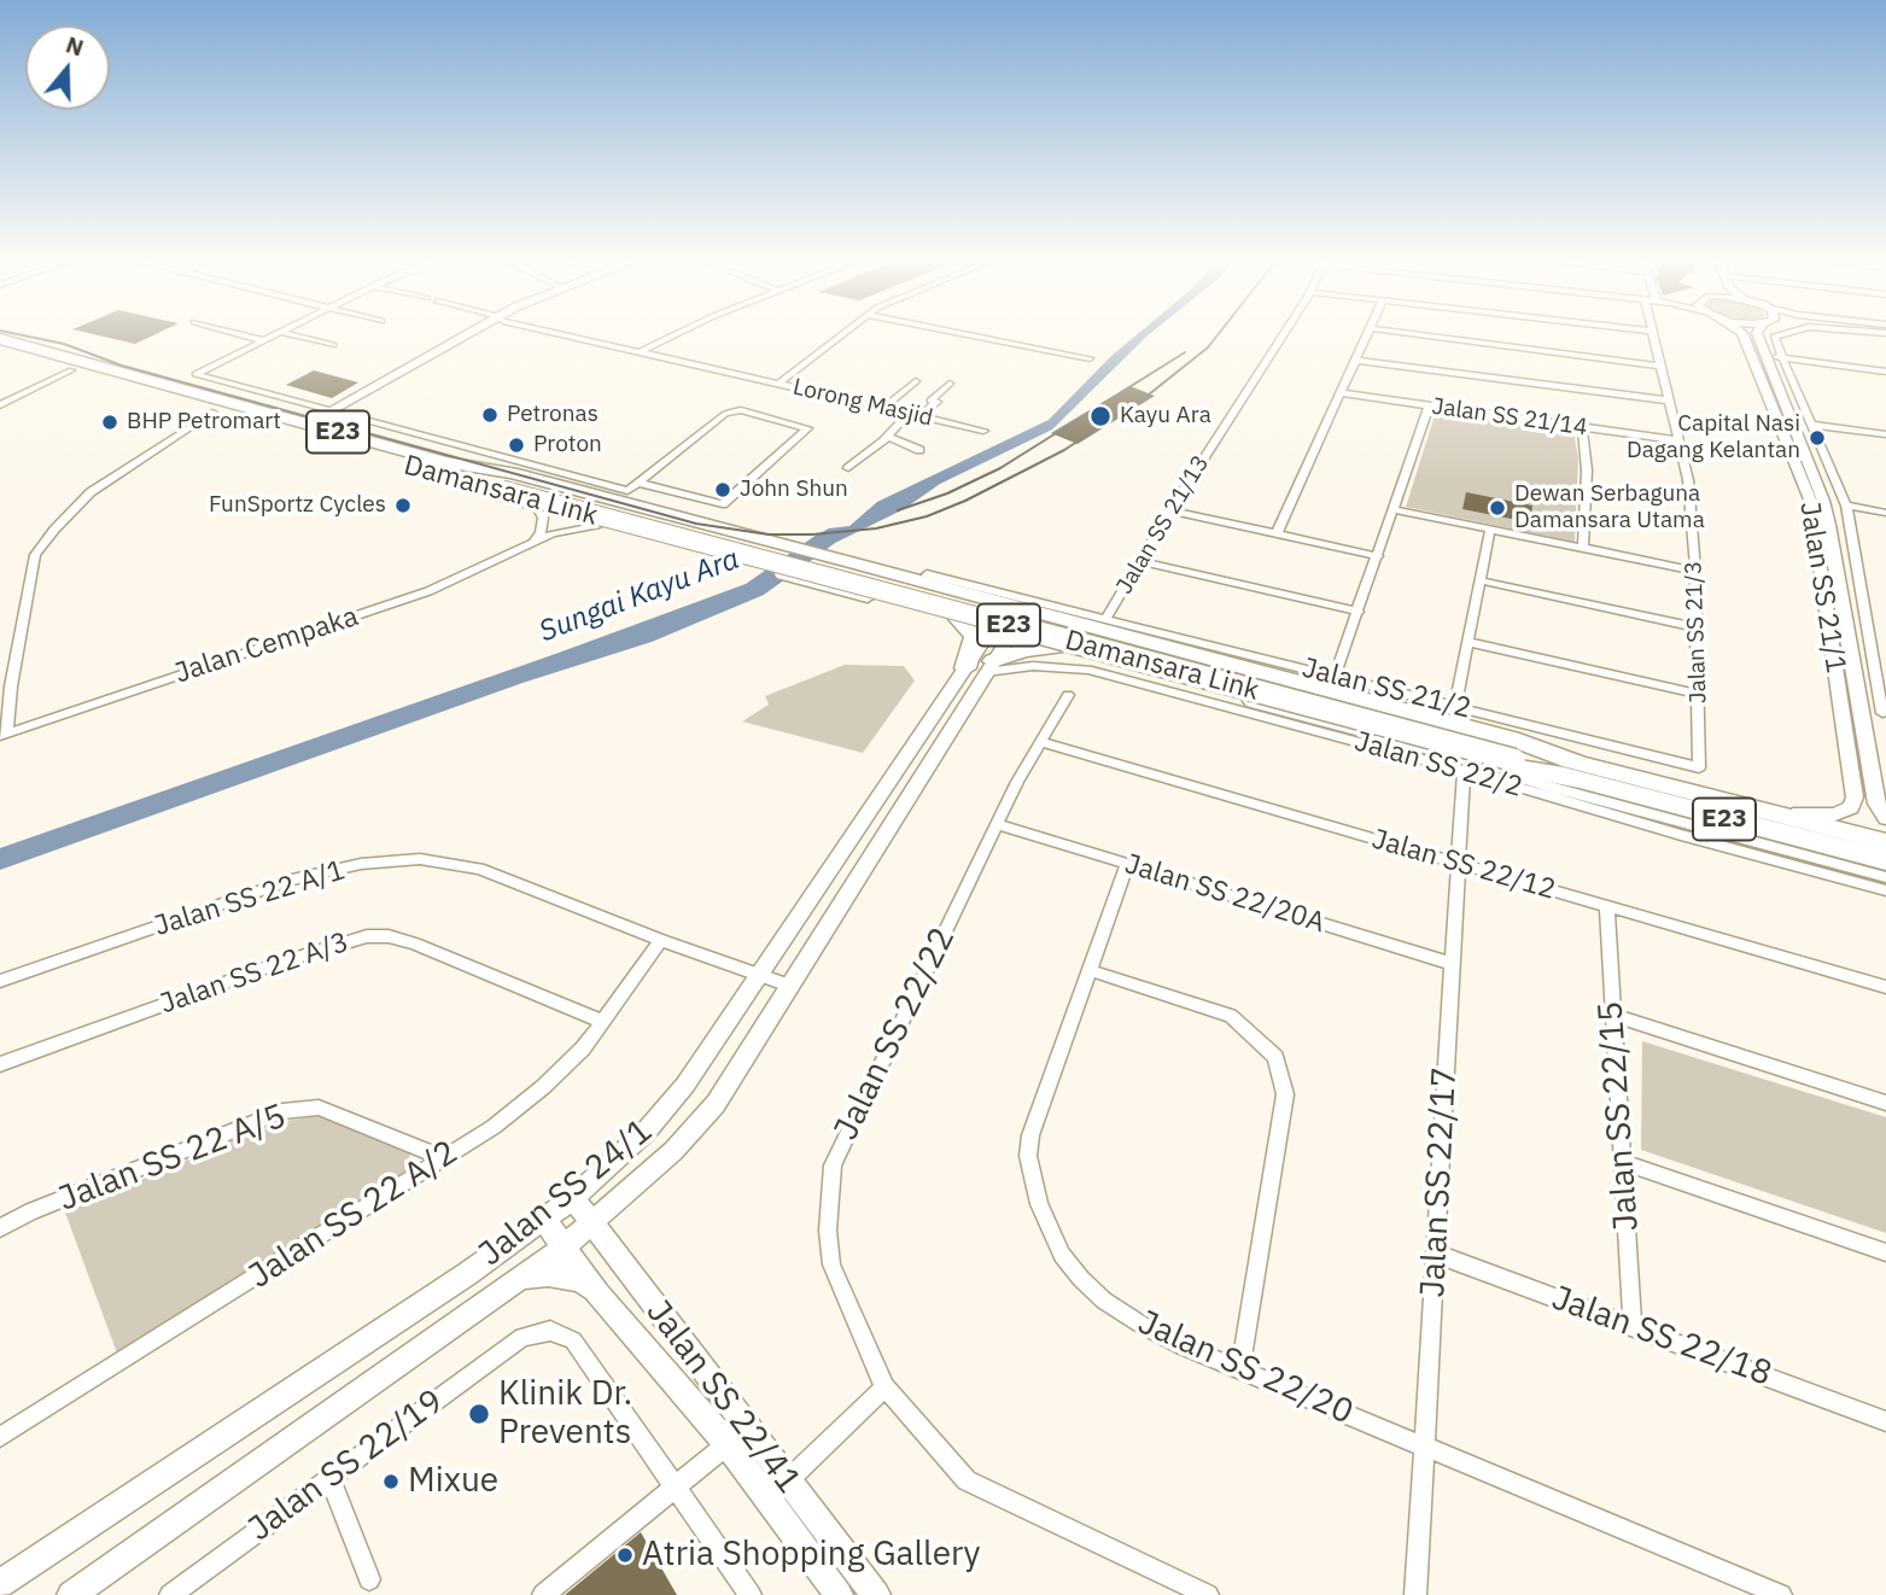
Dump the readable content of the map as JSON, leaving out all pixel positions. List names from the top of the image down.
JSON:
{
  "streets": {
    "highway": ["E23", "Damansara Link"],
    "street": [
      "Lorong Masjid",
      "Jalan SS 21/14",
      "Jalan SS 21/13",
      "Jalan SS 21/1",
      "Jalan SS 21/3",
      "Jalan Cempaka",
      "Jalan SS 21/2",
      "Jalan SS 22/2",
      "Jalan SS 22/12",
      "Jalan SS 22/20A",
      "Jalan SS 22 A/1",
      "Jalan SS 22 A/3",
      "Jalan SS 22/22",
      "Jalan SS 22/15",
      "Jalan SS 22 A/5",
      "Jalan SS 22/17",
      "Jalan SS 24/1",
      "Jalan SS 22 A/2",
      "Jalan SS 22/18",
      "Jalan SS 22/20",
      "Jalan SS 22/41",
      "Jalan SS 22/19"
    ]
  },
  "crossings": [
    ["Jalan SS 21/14", "Jalan SS 21/3"],
    ["Damansara Link", "Jalan SS 21/1"],
    ["Jalan SS 21/13", "Jalan SS 21/2"],
    ["Jalan SS 21/3", "Jalan SS 21/2"],
    ["Jalan SS 22/2", "Jalan SS 22/17"],
    ["Jalan SS 22/2", "Jalan SS 24/1"],
    ["Jalan SS 22/12", "Jalan SS 22/22"],
    ["Jalan SS 22/12", "Jalan SS 22/15"],
    ["Jalan SS 22/12", "Jalan SS 22/17"],
    ["Jalan SS 22/20A", "Jalan SS 22/22"],
    ["Jalan SS 22/20A", "Jalan SS 22/17"],
    ["Jalan SS 22/20A", "Jalan SS 22/20"],
    ["Jalan SS 22 A/1", "Jalan SS 24/1"],
    ["Jalan SS 22 A/1", "Jalan SS 22 A/2"],
    ["Jalan SS 22 A/3", "Jalan SS 22 A/2"],
    ["Jalan SS 22/15", "Jalan SS 22/18"],
    ["Jalan SS 22 A/5", "Jalan SS 22 A/2"],
    ["Jalan SS 22/17", "Jalan SS 22/18"],
    ["Jalan SS 22/17", "Jalan SS 22/20"],
    ["Jalan SS 24/1", "Jalan SS 22/41"]
  ],
  "water": ["Sungai Kayu Ara"],
  "places": [
    "Petronas",
    "Kayu Ara",
    "BHP Petromart",
    "Capital Nasi Dagang Kelantan",
    "Proton",
    "John Shun",
    "FunSportz Cycles",
    "Dewan Serbaguna Damansara Utama",
    "Klinik Dr. Prevents",
    "Mixue",
    "Atria Shopping Gallery"
  ],
  "north": "top"
}
